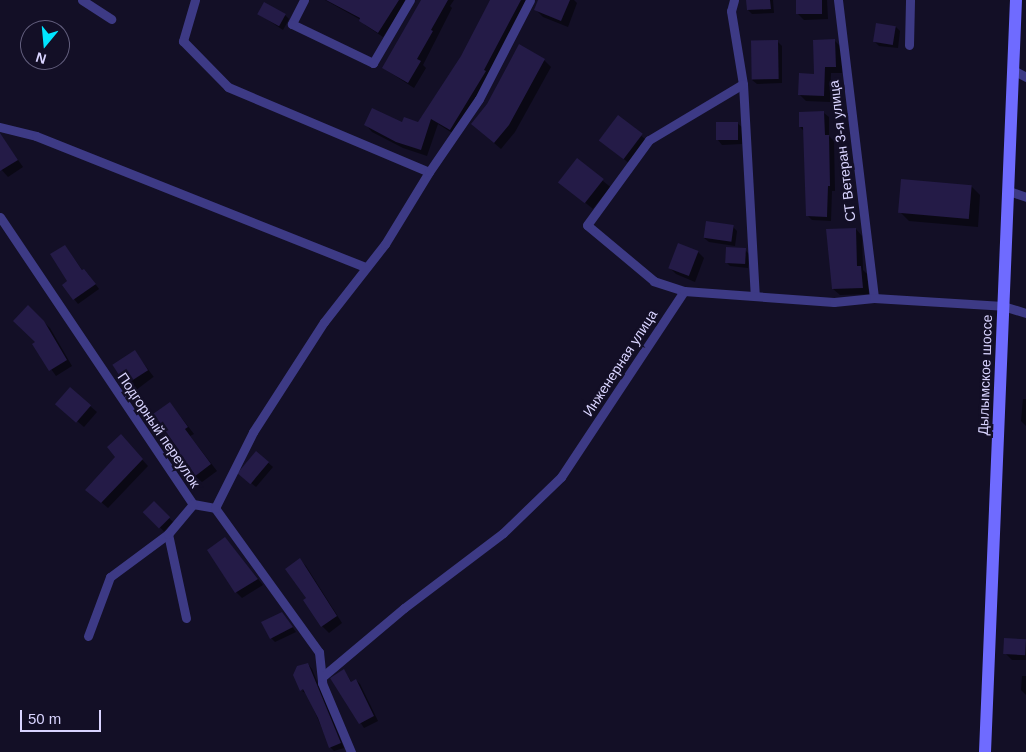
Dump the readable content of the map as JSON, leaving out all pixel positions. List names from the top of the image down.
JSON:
{
  "streets": {
    "main road": ["Дылымское шоссе"],
    "street": ["СТ Ветеран 3-я улица", "Инженерная улица", "Подгорный переулок"]
  },
  "scale_bar": "50 m",
  "north": "bottom"
}
